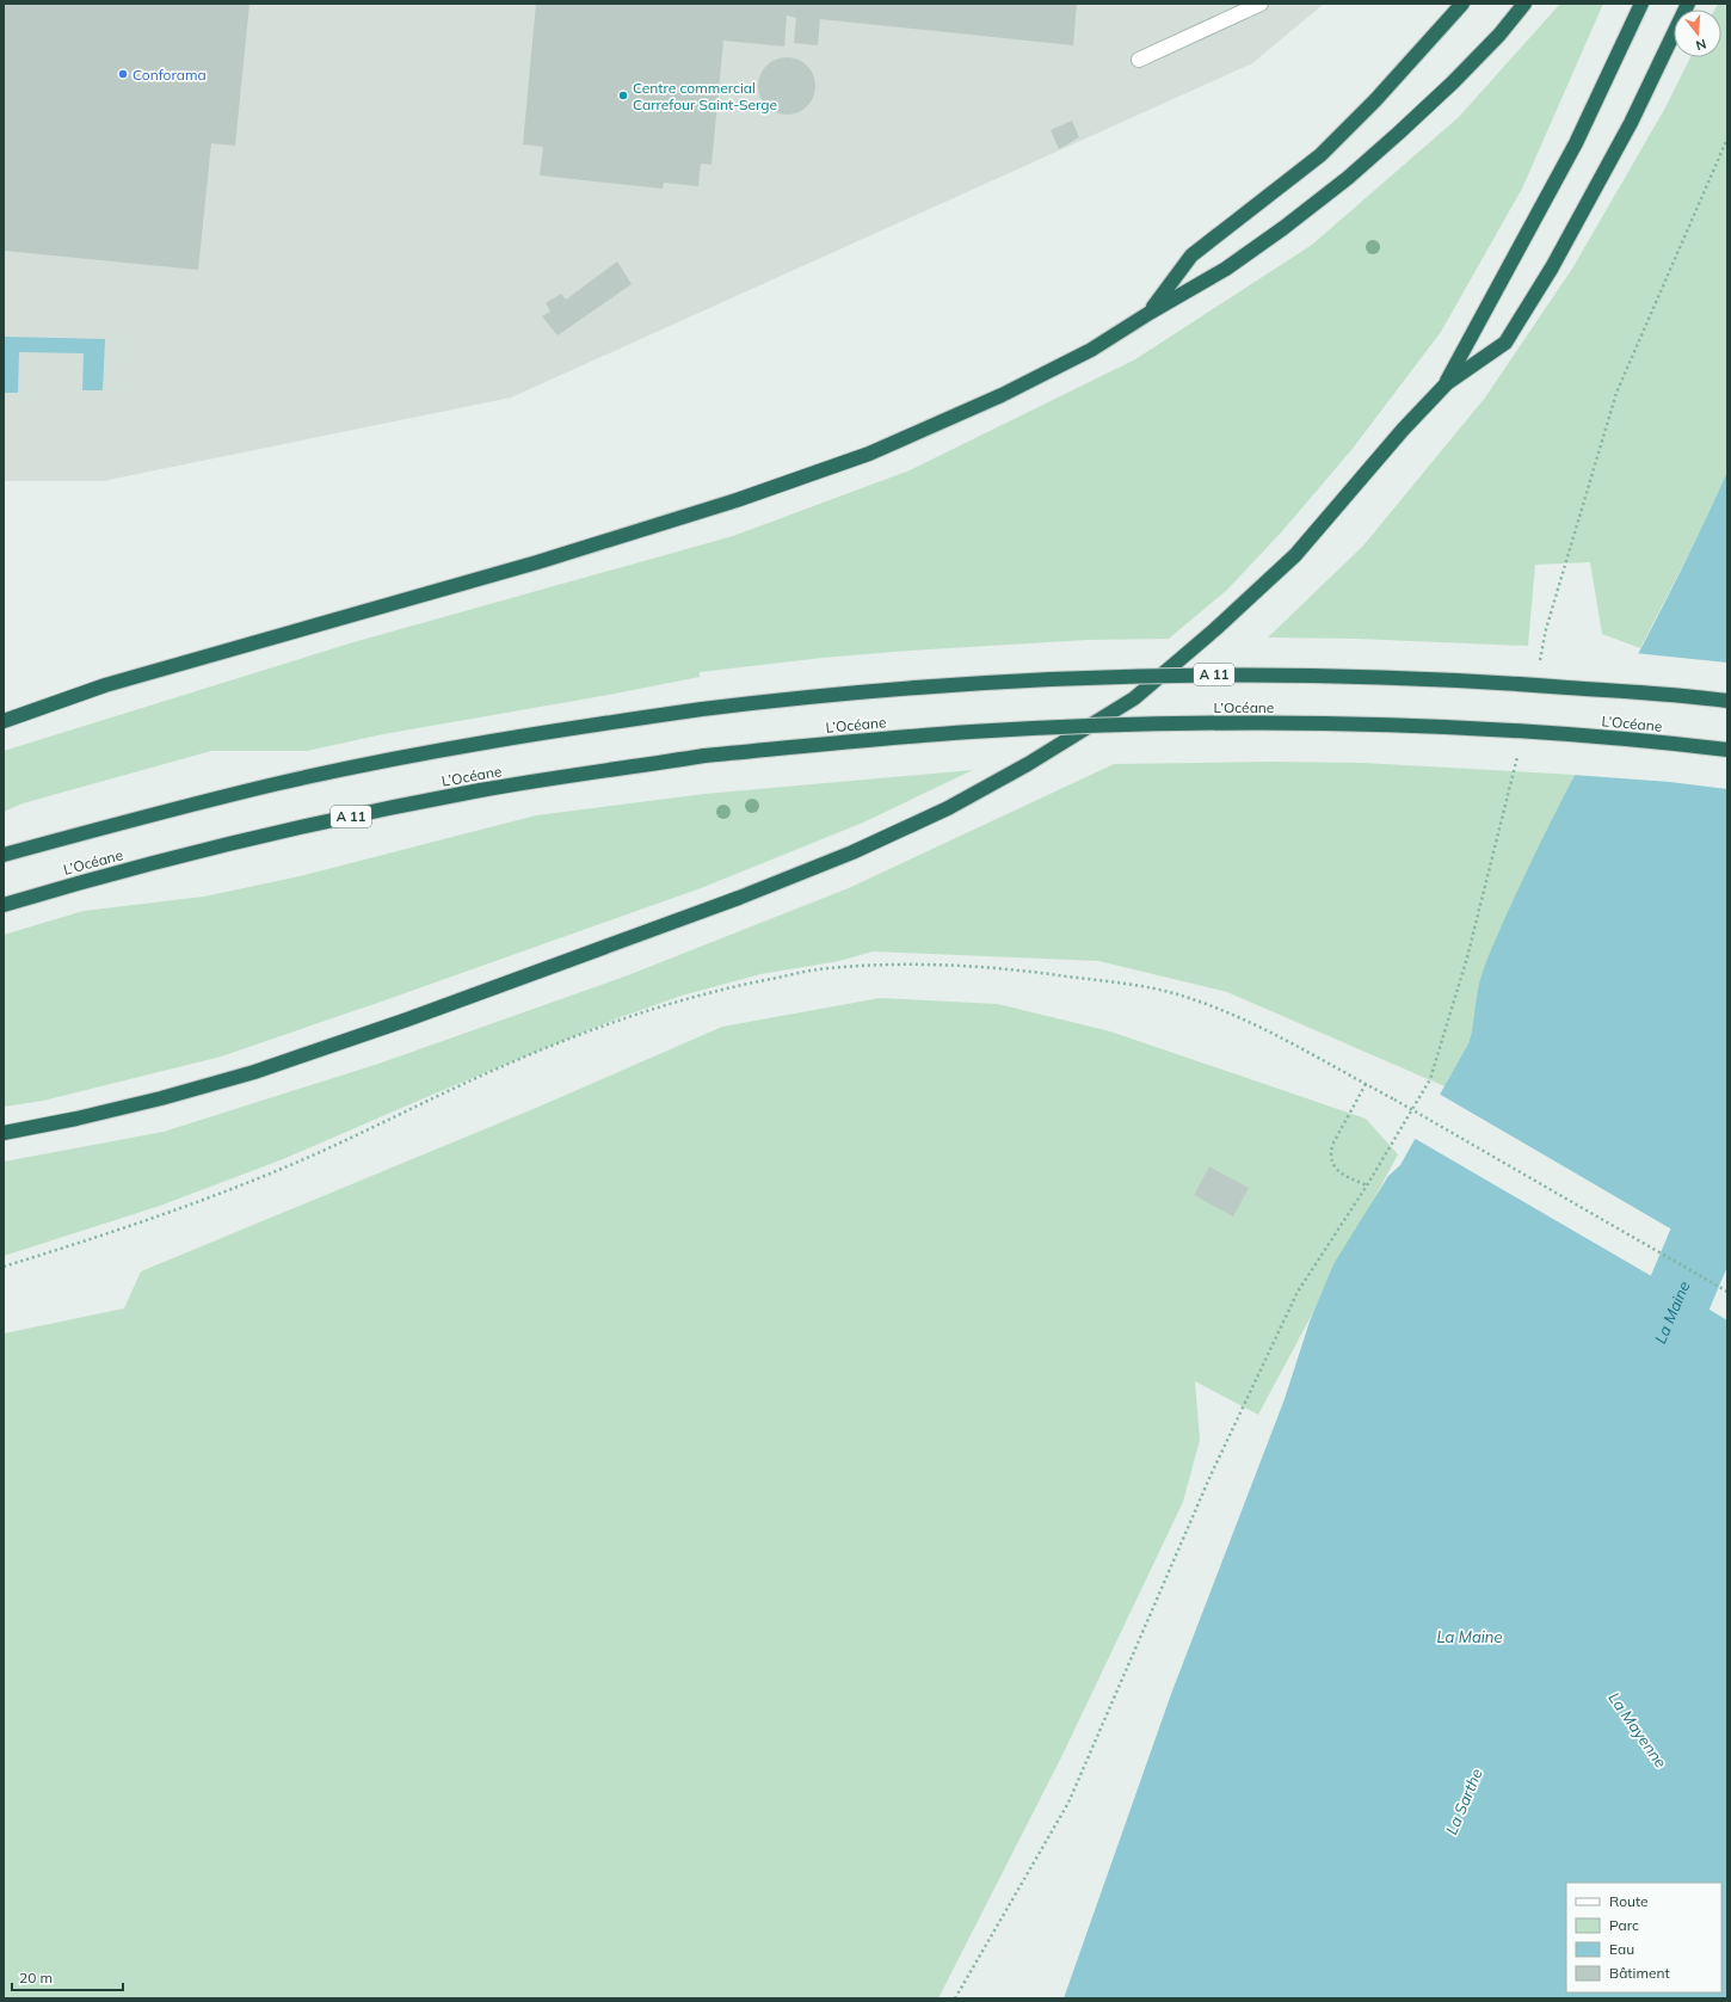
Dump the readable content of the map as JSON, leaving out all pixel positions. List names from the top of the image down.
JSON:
{
  "streets": {
    "highway": ["A 11", "L’Océane"]
  },
  "water": ["La Maine", "La Mayenne", "La Sarthe"],
  "places": ["Conforama", "Centre commercial Carrefour Saint-Serge"],
  "legend": [
    "Route",
    "Parc",
    "Eau",
    "Bâtiment"
  ],
  "scale_bar": "20 m",
  "north": "bottom"
}
